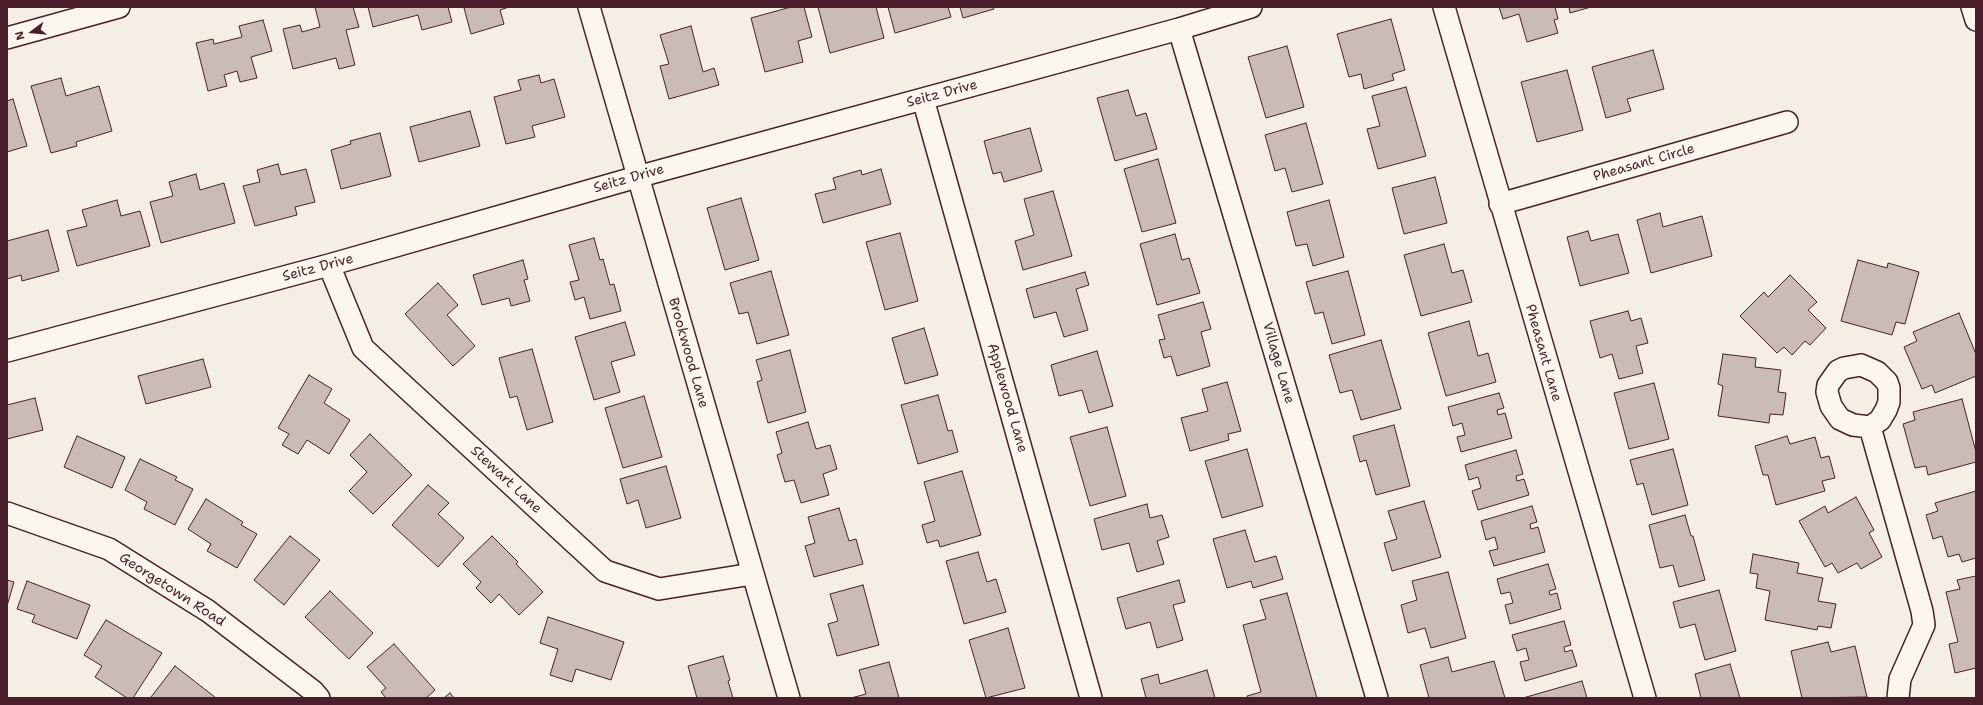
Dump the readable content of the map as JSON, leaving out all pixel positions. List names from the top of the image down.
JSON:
{
  "streets": {
    "street": [
      "Seitz Drive",
      "Pheasant Circle",
      "Brookwood Lane",
      "Pheasant Lane",
      "Village Lane",
      "Applewood Lane",
      "Stewart Lane",
      "Georgetown Road"
    ]
  },
  "crossings": [
    ["Seitz Drive", "Brookwood Lane"],
    ["Seitz Drive", "Village Lane"],
    ["Seitz Drive", "Applewood Lane"],
    ["Seitz Drive", "Stewart Lane"],
    ["Pheasant Circle", "Pheasant Lane"],
    ["Brookwood Lane", "Stewart Lane"]
  ],
  "north": "left"
}
